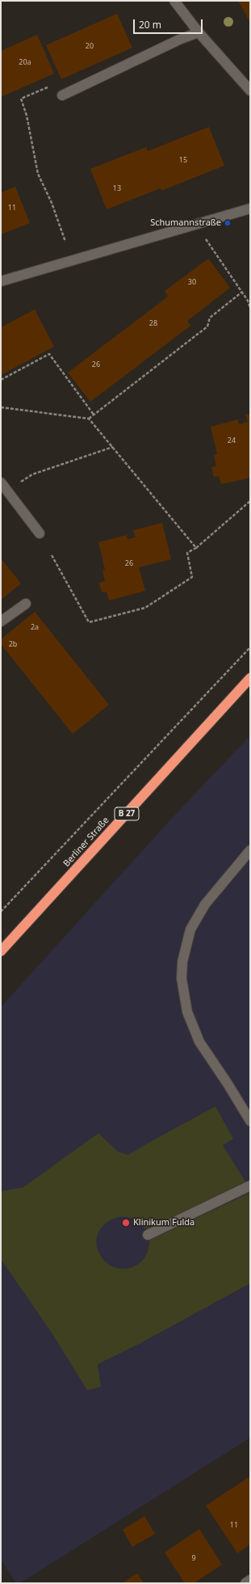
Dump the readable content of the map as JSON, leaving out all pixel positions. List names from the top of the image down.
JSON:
{
  "streets": {
    "highway": ["B 27", "Berliner Straße"]
  },
  "places": ["Schumannstraße", "Klinikum Fulda"],
  "house_numbers": [
    "20",
    "20a",
    "15",
    "13",
    "11",
    "30",
    "28",
    "26",
    "24",
    "26",
    "2a",
    "2b",
    "11",
    "9"
  ],
  "scale_bar": "20 m"
}
